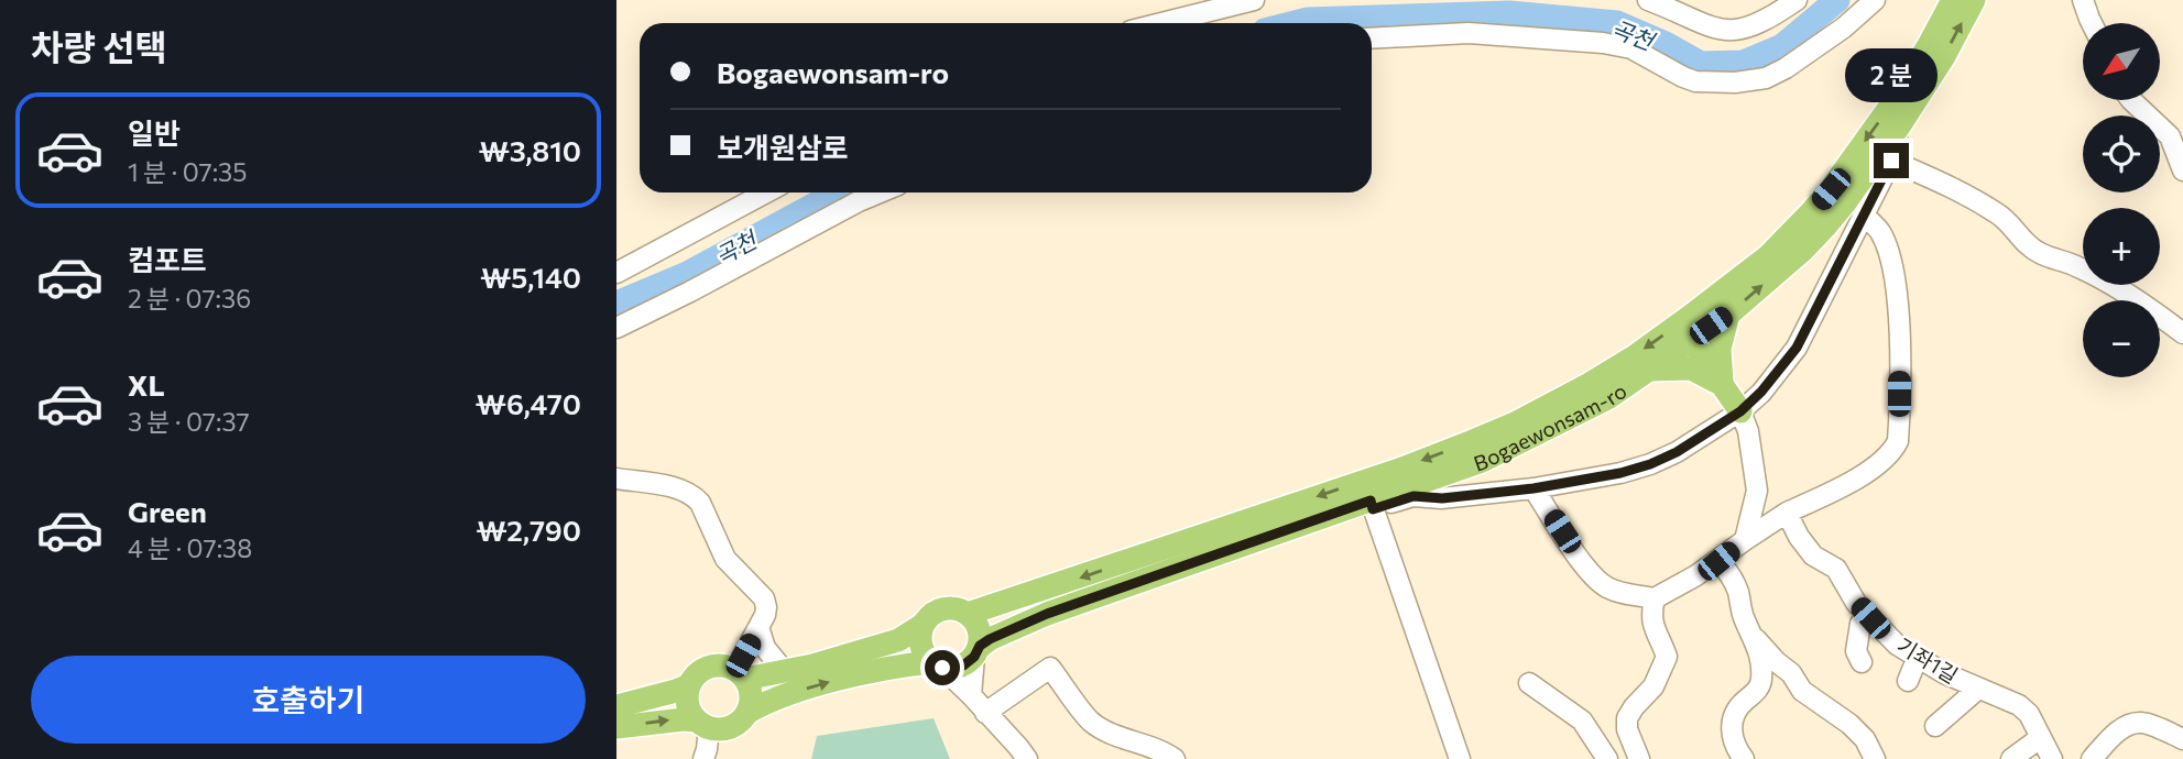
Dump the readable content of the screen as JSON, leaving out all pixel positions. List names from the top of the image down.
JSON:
{
  "streets": {
    "main road": ["Bogaewonsam-ro"],
    "street": ["기좌1길"]
  },
  "water": ["곡천"],
  "north": "bottom left",
  "page": {
    "heading": "차량 선택",
    "map_buttons": ["+", "−"],
    "banner": ["Bogaewonsam-ro", "보개원삼로"],
    "bubble": "2 분",
    "list": [
      {
        "name": "일반",
        "note": "1 분 · 07:35",
        "value": "₩3,810"
      },
      {
        "name": "컴포트",
        "note": "2 분 · 07:36",
        "value": "₩5,140"
      },
      {
        "name": "XL",
        "note": "3 분 · 07:37",
        "value": "₩6,470"
      },
      {
        "name": "Green",
        "note": "4 분 · 07:38",
        "value": "₩2,790"
      }
    ],
    "buttons": "호출하기"
  }
}
